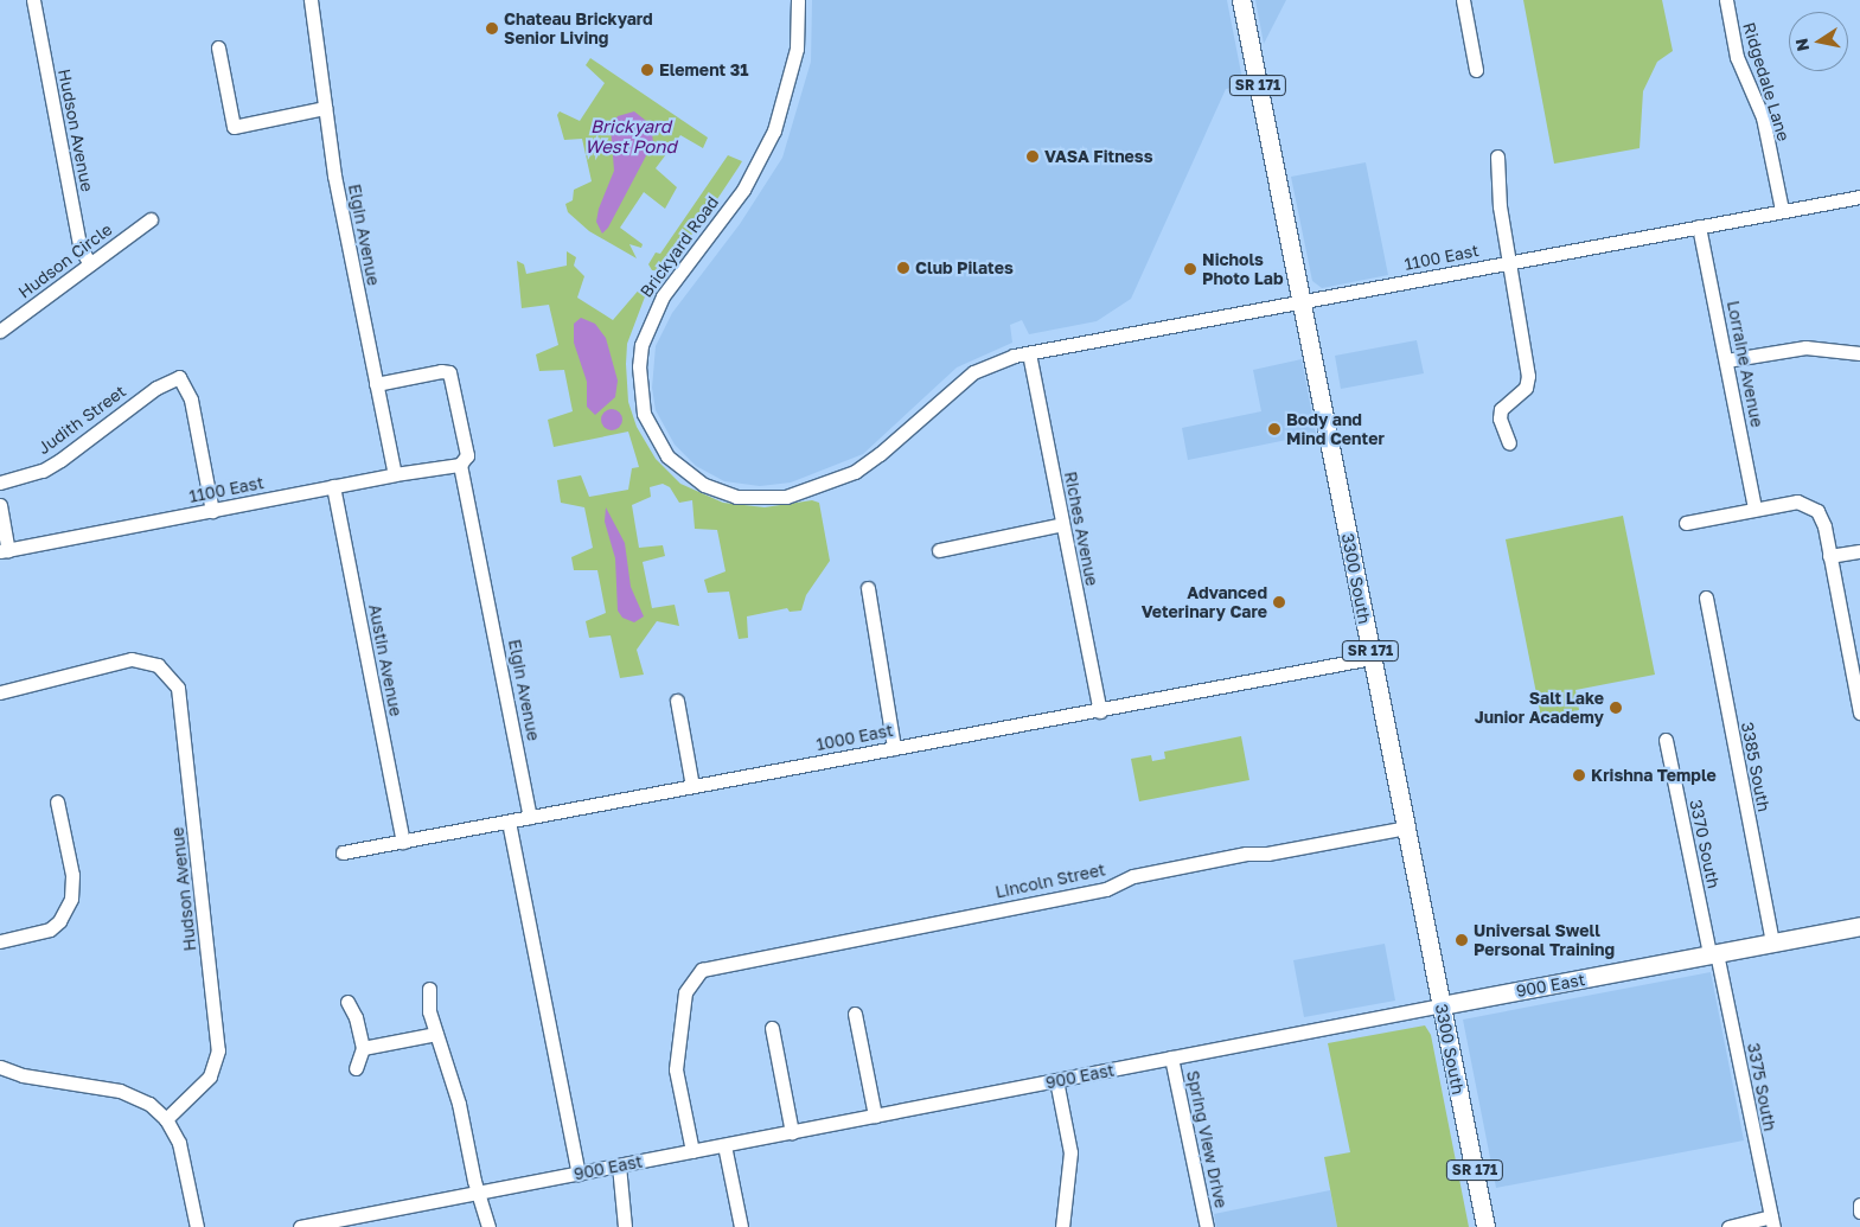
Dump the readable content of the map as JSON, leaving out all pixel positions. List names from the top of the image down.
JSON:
{
  "streets": {
    "main road": ["SR 171", "3300 South", "900 East"],
    "street": [
      "Ridgedale Lane",
      "Hudson Avenue",
      "Elgin Avenue",
      "Brickyard Road",
      "1100 East",
      "Hudson Circle",
      "Lorraine Avenue",
      "Judith Street",
      "Riches Avenue",
      "Austin Avenue",
      "1000 East",
      "3385 South",
      "3370 South",
      "Lincoln Street",
      "3375 South",
      "Spring View Drive"
    ]
  },
  "crossings": [
    ["Ridgedale Lane", "1100 East"],
    ["Hudson Avenue", "Hudson Circle"],
    ["Elgin Avenue", "1100 East"],
    ["Elgin Avenue", "1000 East"],
    ["Brickyard Road", "1100 East"],
    ["Brickyard Road", "Riches Avenue"],
    ["1100 East", "Lorraine Avenue"],
    ["1100 East", "Judith Street"],
    ["1100 East", "Riches Avenue"],
    ["1100 East", "3300 South"],
    ["1100 East", "Austin Avenue"],
    ["Riches Avenue", "1000 East"],
    ["3300 South", "1000 East"],
    ["3300 South", "Lincoln Street"],
    ["3300 South", "900 East"],
    ["Austin Avenue", "1000 East"],
    ["3385 South", "900 East"],
    ["3370 South", "900 East"],
    ["3370 South", "3375 South"],
    ["Lincoln Street", "900 East"],
    ["900 East", "3375 South"],
    ["900 East", "Spring View Drive"]
  ],
  "water": ["Brickyard West Pond"],
  "places": [
    "Chateau Brickyard Senior Living",
    "Element 31",
    "VASA Fitness",
    "Club Pilates",
    "Nichols Photo Lab",
    "Body and Mind Center",
    "Advanced Veterinary Care",
    "Salt Lake Junior Academy",
    "Krishna Temple",
    "Universal Swell Personal Training"
  ],
  "north": "left"
}
